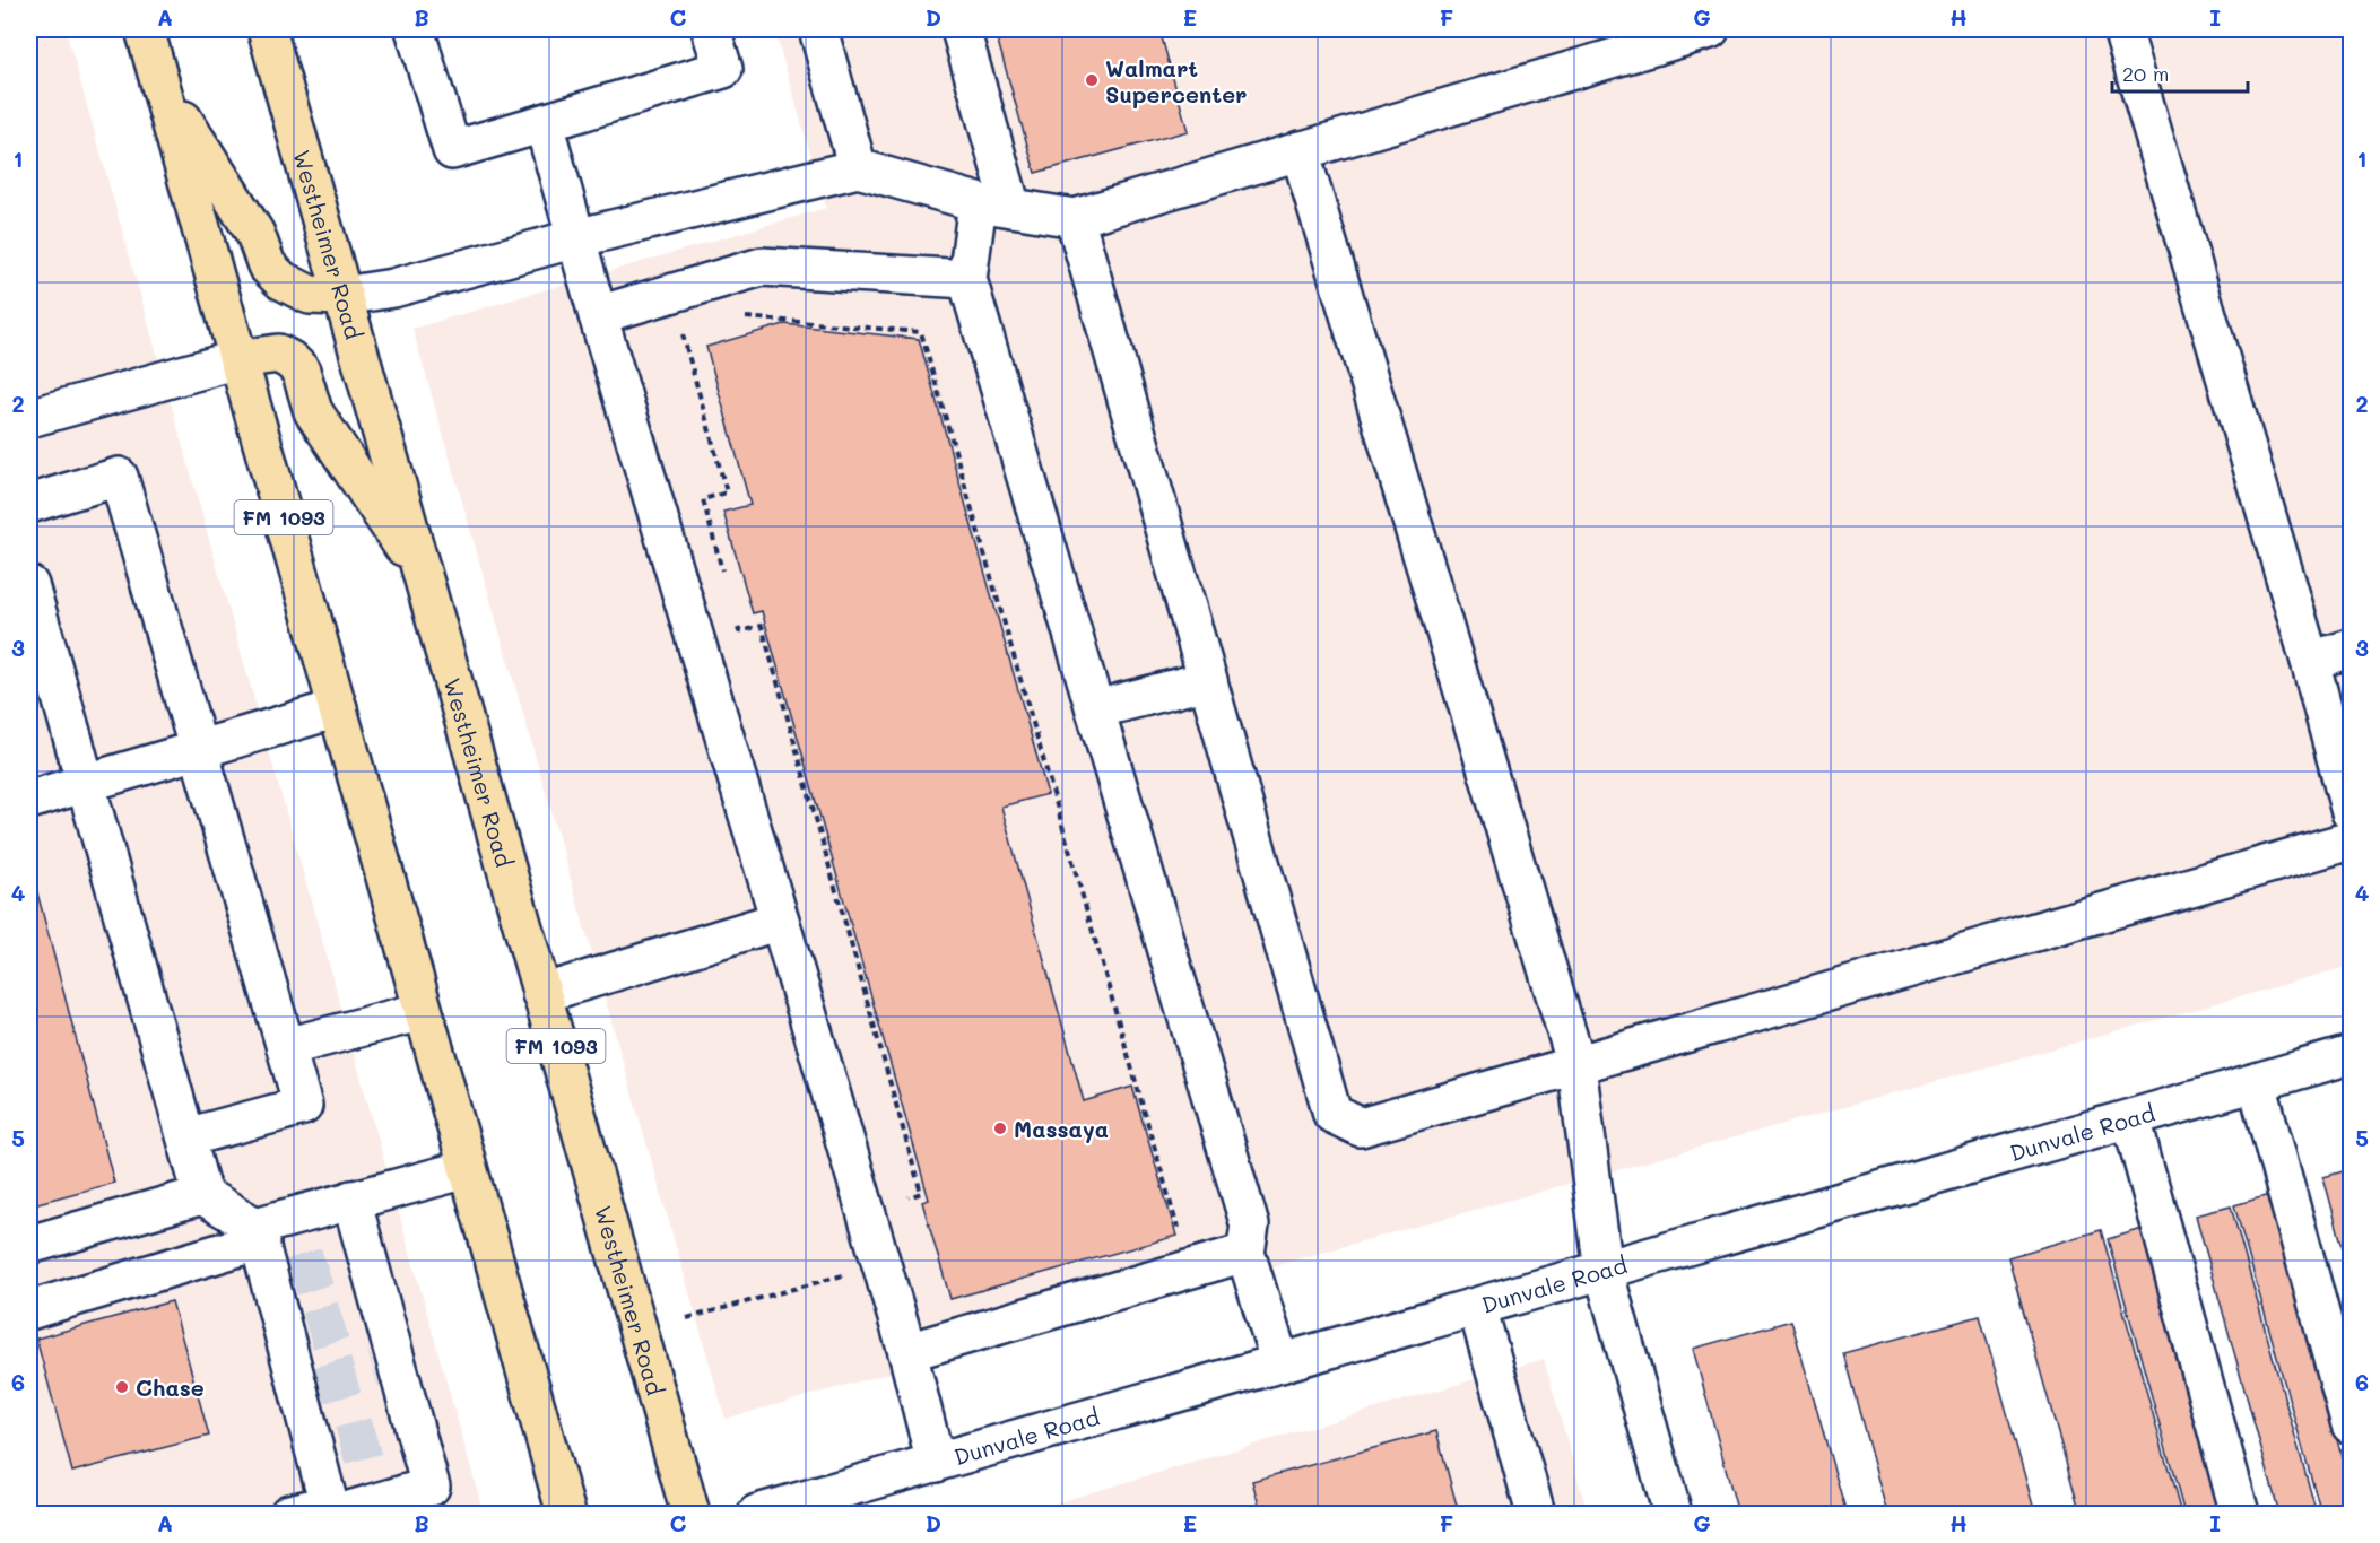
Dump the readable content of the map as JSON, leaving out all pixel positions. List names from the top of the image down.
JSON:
{
  "streets": {
    "main road": ["Westheimer Road", "FM 1093"],
    "street": ["Dunvale Road"]
  },
  "places": ["Walmart Supercenter", "Massaya", "Chase"],
  "scale_bar": "20 m",
  "grid": {
    "columns": [
      "A",
      "B",
      "C",
      "D",
      "E",
      "F",
      "G",
      "H",
      "I"
    ],
    "rows": [
      "1",
      "2",
      "3",
      "4",
      "5",
      "6"
    ]
  }
}
